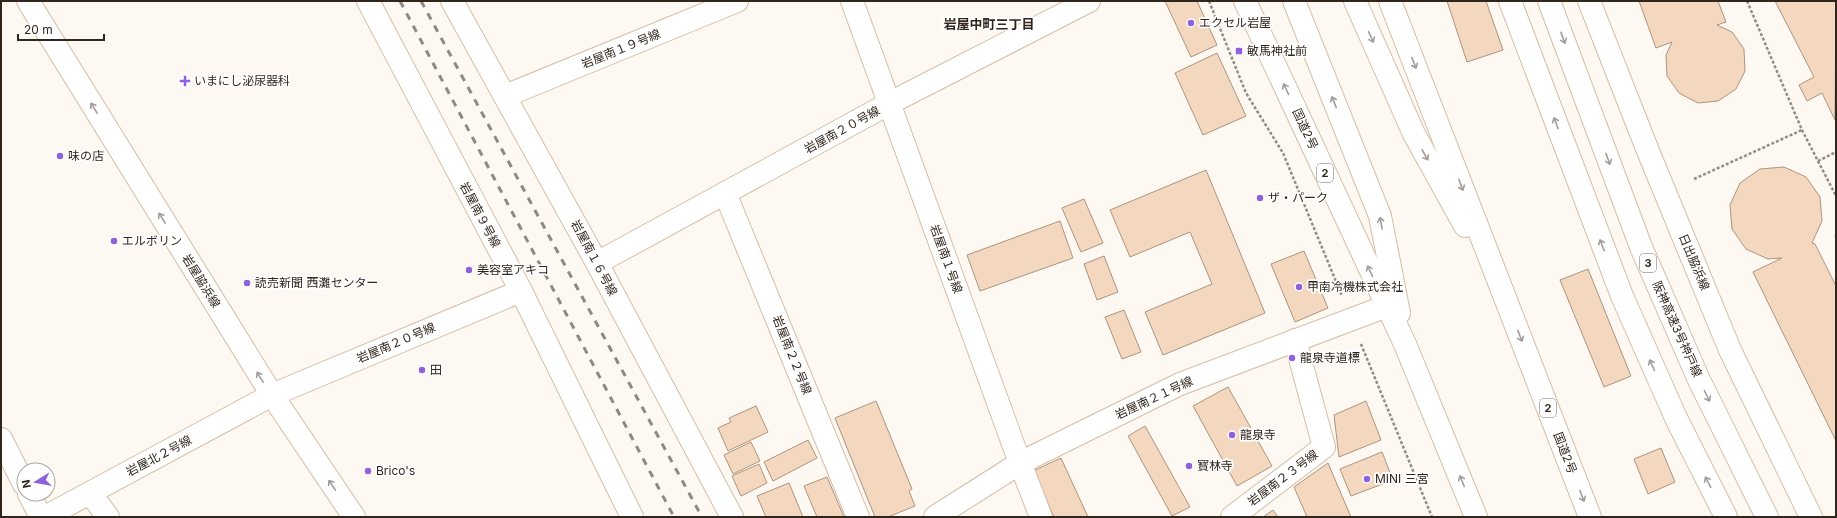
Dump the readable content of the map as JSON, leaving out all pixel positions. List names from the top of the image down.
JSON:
{
  "streets": {
    "main road": [
      "岩屋南１９号線",
      "国道2号",
      "岩屋南２０号線",
      "2",
      "岩屋南９号線",
      "岩屋南１６号線",
      "岩屋南１号線",
      "日出脇浜線",
      "3",
      "岩屋脇浜線",
      "阪神高速3号神戸線",
      "岩屋南２２号線",
      "岩屋南２１号線",
      "岩屋北２号線",
      "岩屋南２３号線"
    ]
  },
  "crossings": [
    ["岩屋南１９号線", "岩屋南１６号線"],
    ["国道2号", "岩屋南２１号線"],
    ["岩屋南２０号線", "岩屋南９号線"],
    ["岩屋南２０号線", "岩屋南１６号線"],
    ["岩屋南２０号線", "岩屋南１号線"],
    ["岩屋南２０号線", "岩屋脇浜線"],
    ["岩屋南２０号線", "岩屋南２２号線"],
    ["岩屋南２０号線", "岩屋北２号線"],
    ["岩屋南１号線", "岩屋南２１号線"],
    ["岩屋脇浜線", "岩屋北２号線"],
    ["岩屋南２１号線", "岩屋南２３号線"]
  ],
  "one_way": ["岩屋脇浜線"],
  "districts": ["岩屋中町三丁目"],
  "places": {
    "other": [
      "エクセル岩屋",
      "味の店",
      "ザ・パーク",
      "エルボリン",
      "美容室アキコ",
      "読売新聞 西灘センター",
      "甲南冷機株式会社",
      "龍泉寺道標",
      "田",
      "龍泉寺",
      "寳林寺",
      "Brico's",
      "MINI 三宮"
    ],
    "transit": ["敏馬神社前"],
    "health": ["いまにし泌尿器科"]
  },
  "scale_bar": "20 m",
  "north": "left"
}
